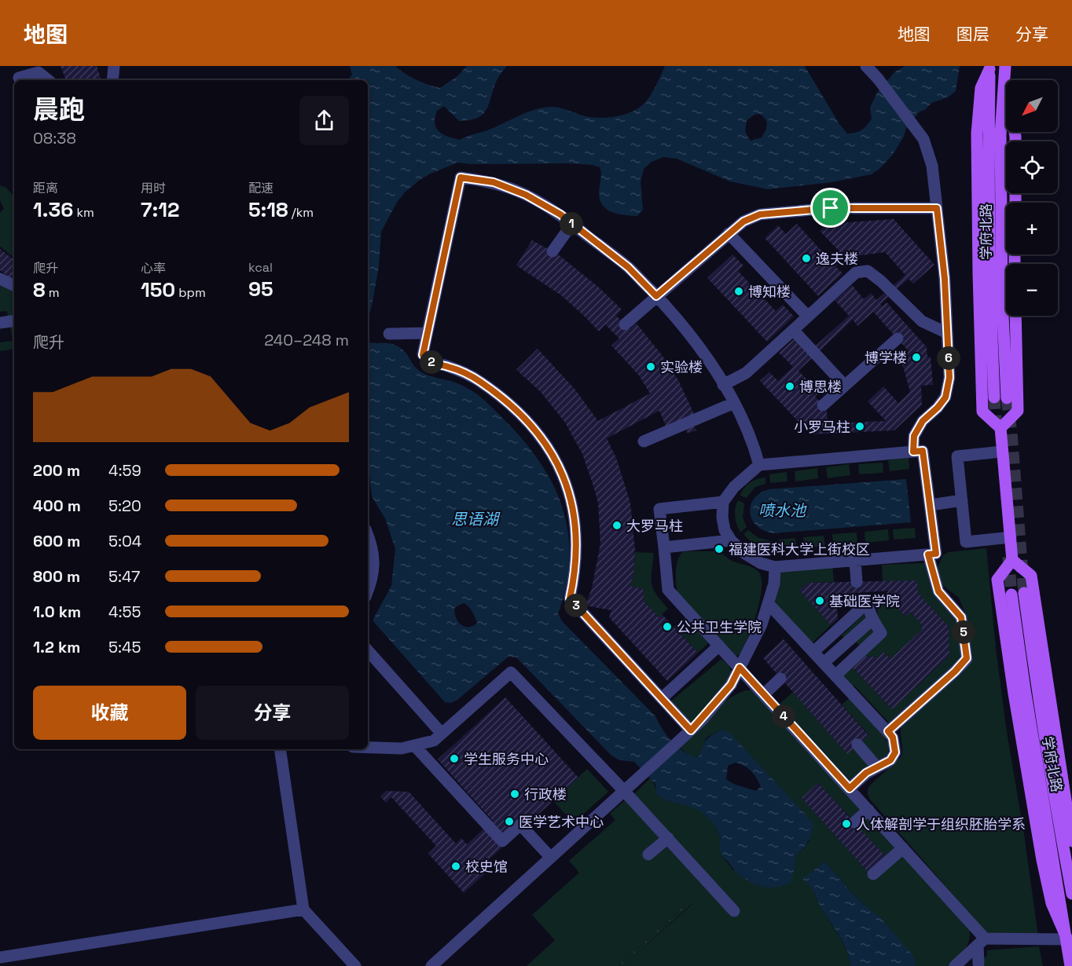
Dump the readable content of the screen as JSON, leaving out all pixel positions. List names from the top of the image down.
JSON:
{
  "streets": {
    "main road": ["学府北路"]
  },
  "water": ["喷水池", "思语湖"],
  "places": [
    "逸夫楼",
    "博知楼",
    "博学楼",
    "实验楼",
    "博思楼",
    "小罗马柱",
    "大罗马柱",
    "福建医科大学上街校区",
    "基础医学院",
    "公共卫生学院",
    "学生服务中心",
    "行政楼",
    "医学艺术中心",
    "人体解剖学于组织胚胎学系",
    "校史馆"
  ],
  "north": "bottom left",
  "page": {
    "header": "地图",
    "nav": ["地图", "图层", "分享"],
    "map_buttons": ["+", "−"],
    "heading": ["晨跑", "08:38"],
    "stats": [
      ["距离", "1.36 km"],
      ["用时", "7:12"],
      ["配速", "5:18 /km"],
      ["爬升", "8 m"],
      ["心率", "150 bpm"],
      ["kcal", "95"]
    ],
    "pins": [
      "1",
      "6",
      "2",
      "3",
      "5",
      "4"
    ],
    "chart": ["爬升", "240–248 m"],
    "list": [
      {
        "name": "200 m",
        "note": "4:59"
      },
      {
        "name": "400 m",
        "note": "5:20"
      },
      {
        "name": "600 m",
        "note": "5:04"
      },
      {
        "name": "800 m",
        "note": "5:47"
      },
      {
        "name": "1.0 km",
        "note": "4:55"
      },
      {
        "name": "1.2 km",
        "note": "5:45"
      }
    ],
    "buttons": ["收藏", "分享"]
  }
}
